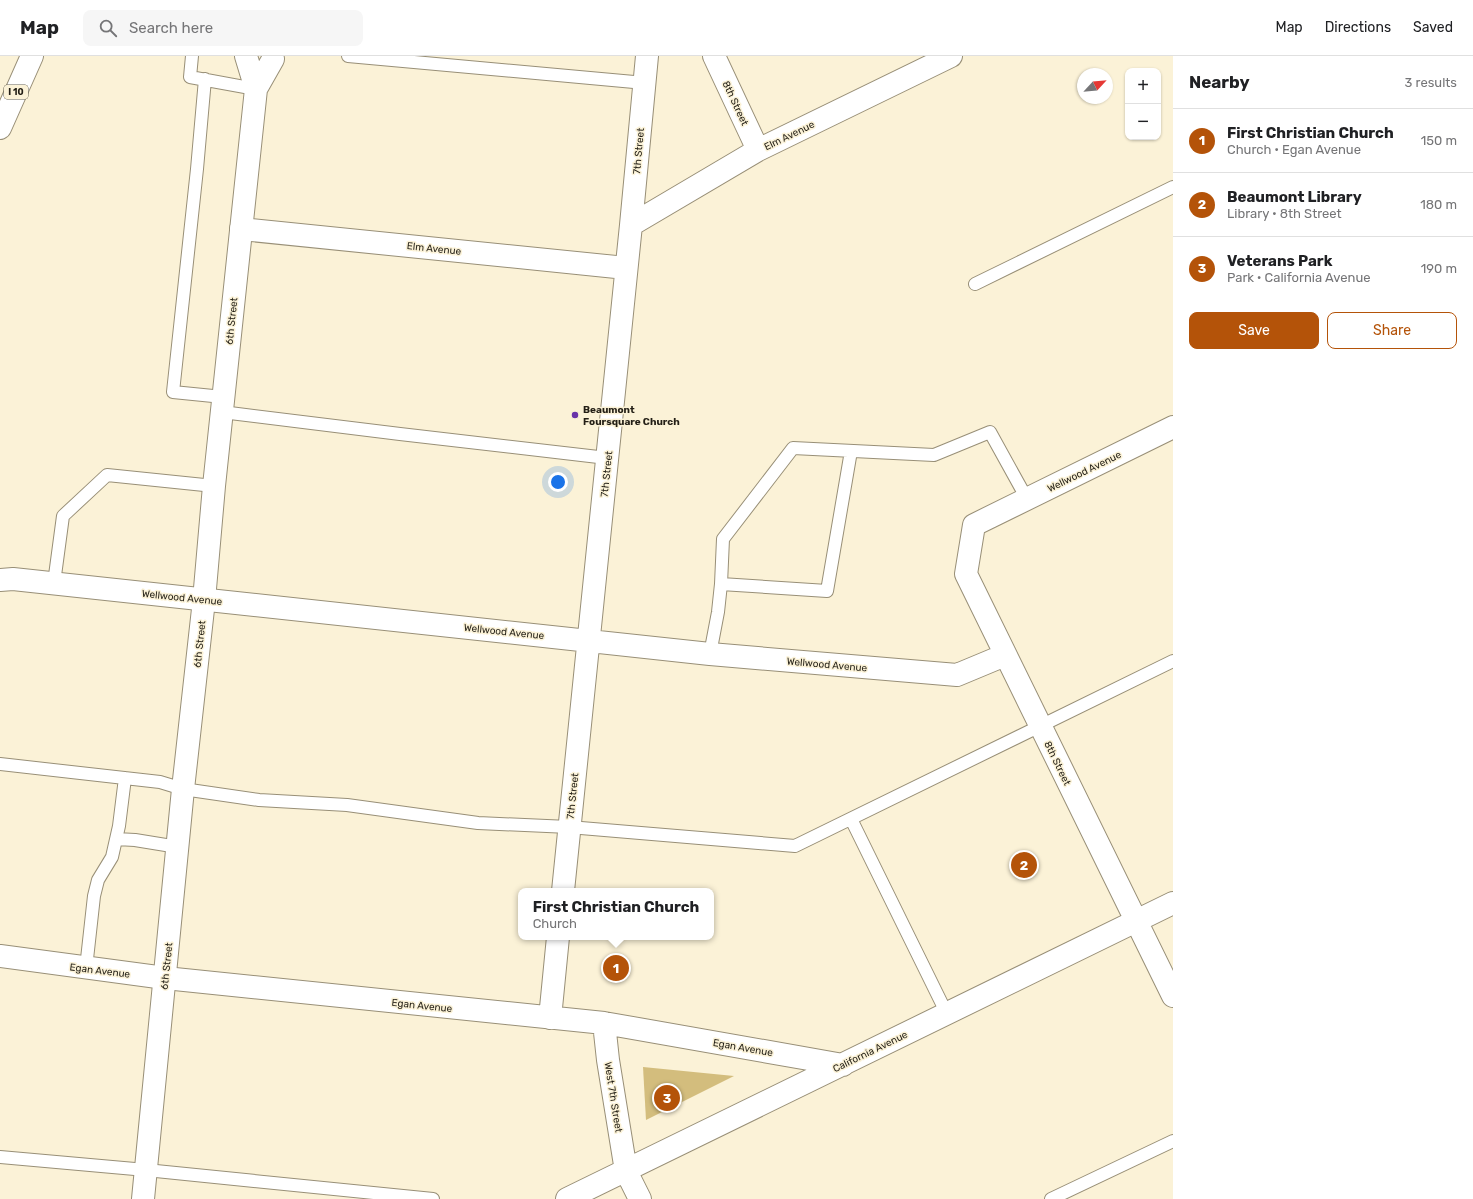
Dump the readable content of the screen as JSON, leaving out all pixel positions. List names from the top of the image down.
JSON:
{
  "streets": {
    "main road": [
      "I 10",
      "8th Street",
      "Elm Avenue",
      "7th Street",
      "6th Street",
      "Wellwood Avenue",
      "Egan Avenue",
      "California Avenue",
      "West 7th Street"
    ]
  },
  "crossings": [
    ["8th Street", "Elm Avenue"],
    ["8th Street", "Wellwood Avenue"],
    ["8th Street", "California Avenue"],
    ["Elm Avenue", "7th Street"],
    ["Elm Avenue", "6th Street"],
    ["7th Street", "Wellwood Avenue"],
    ["6th Street", "Wellwood Avenue"],
    ["6th Street", "Egan Avenue"],
    ["Egan Avenue", "California Avenue"],
    ["Egan Avenue", "West 7th Street"],
    ["California Avenue", "West 7th Street"]
  ],
  "places": ["Beaumont Foursquare Church"],
  "north": "top right",
  "page": {
    "header": "Map",
    "search": "Search here",
    "nav": ["Map", "Directions", "Saved"],
    "heading": ["Nearby", "3 results"],
    "map_buttons": ["+", "−"],
    "list": [
      {
        "mark": "1",
        "name": "First Christian Church",
        "note": "Church · Egan Avenue",
        "value": "150 m"
      },
      {
        "mark": "2",
        "name": "Beaumont Library",
        "note": "Library · 8th Street",
        "value": "180 m"
      },
      {
        "mark": "3",
        "name": "Veterans Park",
        "note": "Park · California Avenue",
        "value": "190 m"
      }
    ],
    "buttons": ["Save", "Share"],
    "pins": ["2", "1", "3"],
    "popup": ["First Christian Church", "Church"]
  }
}
